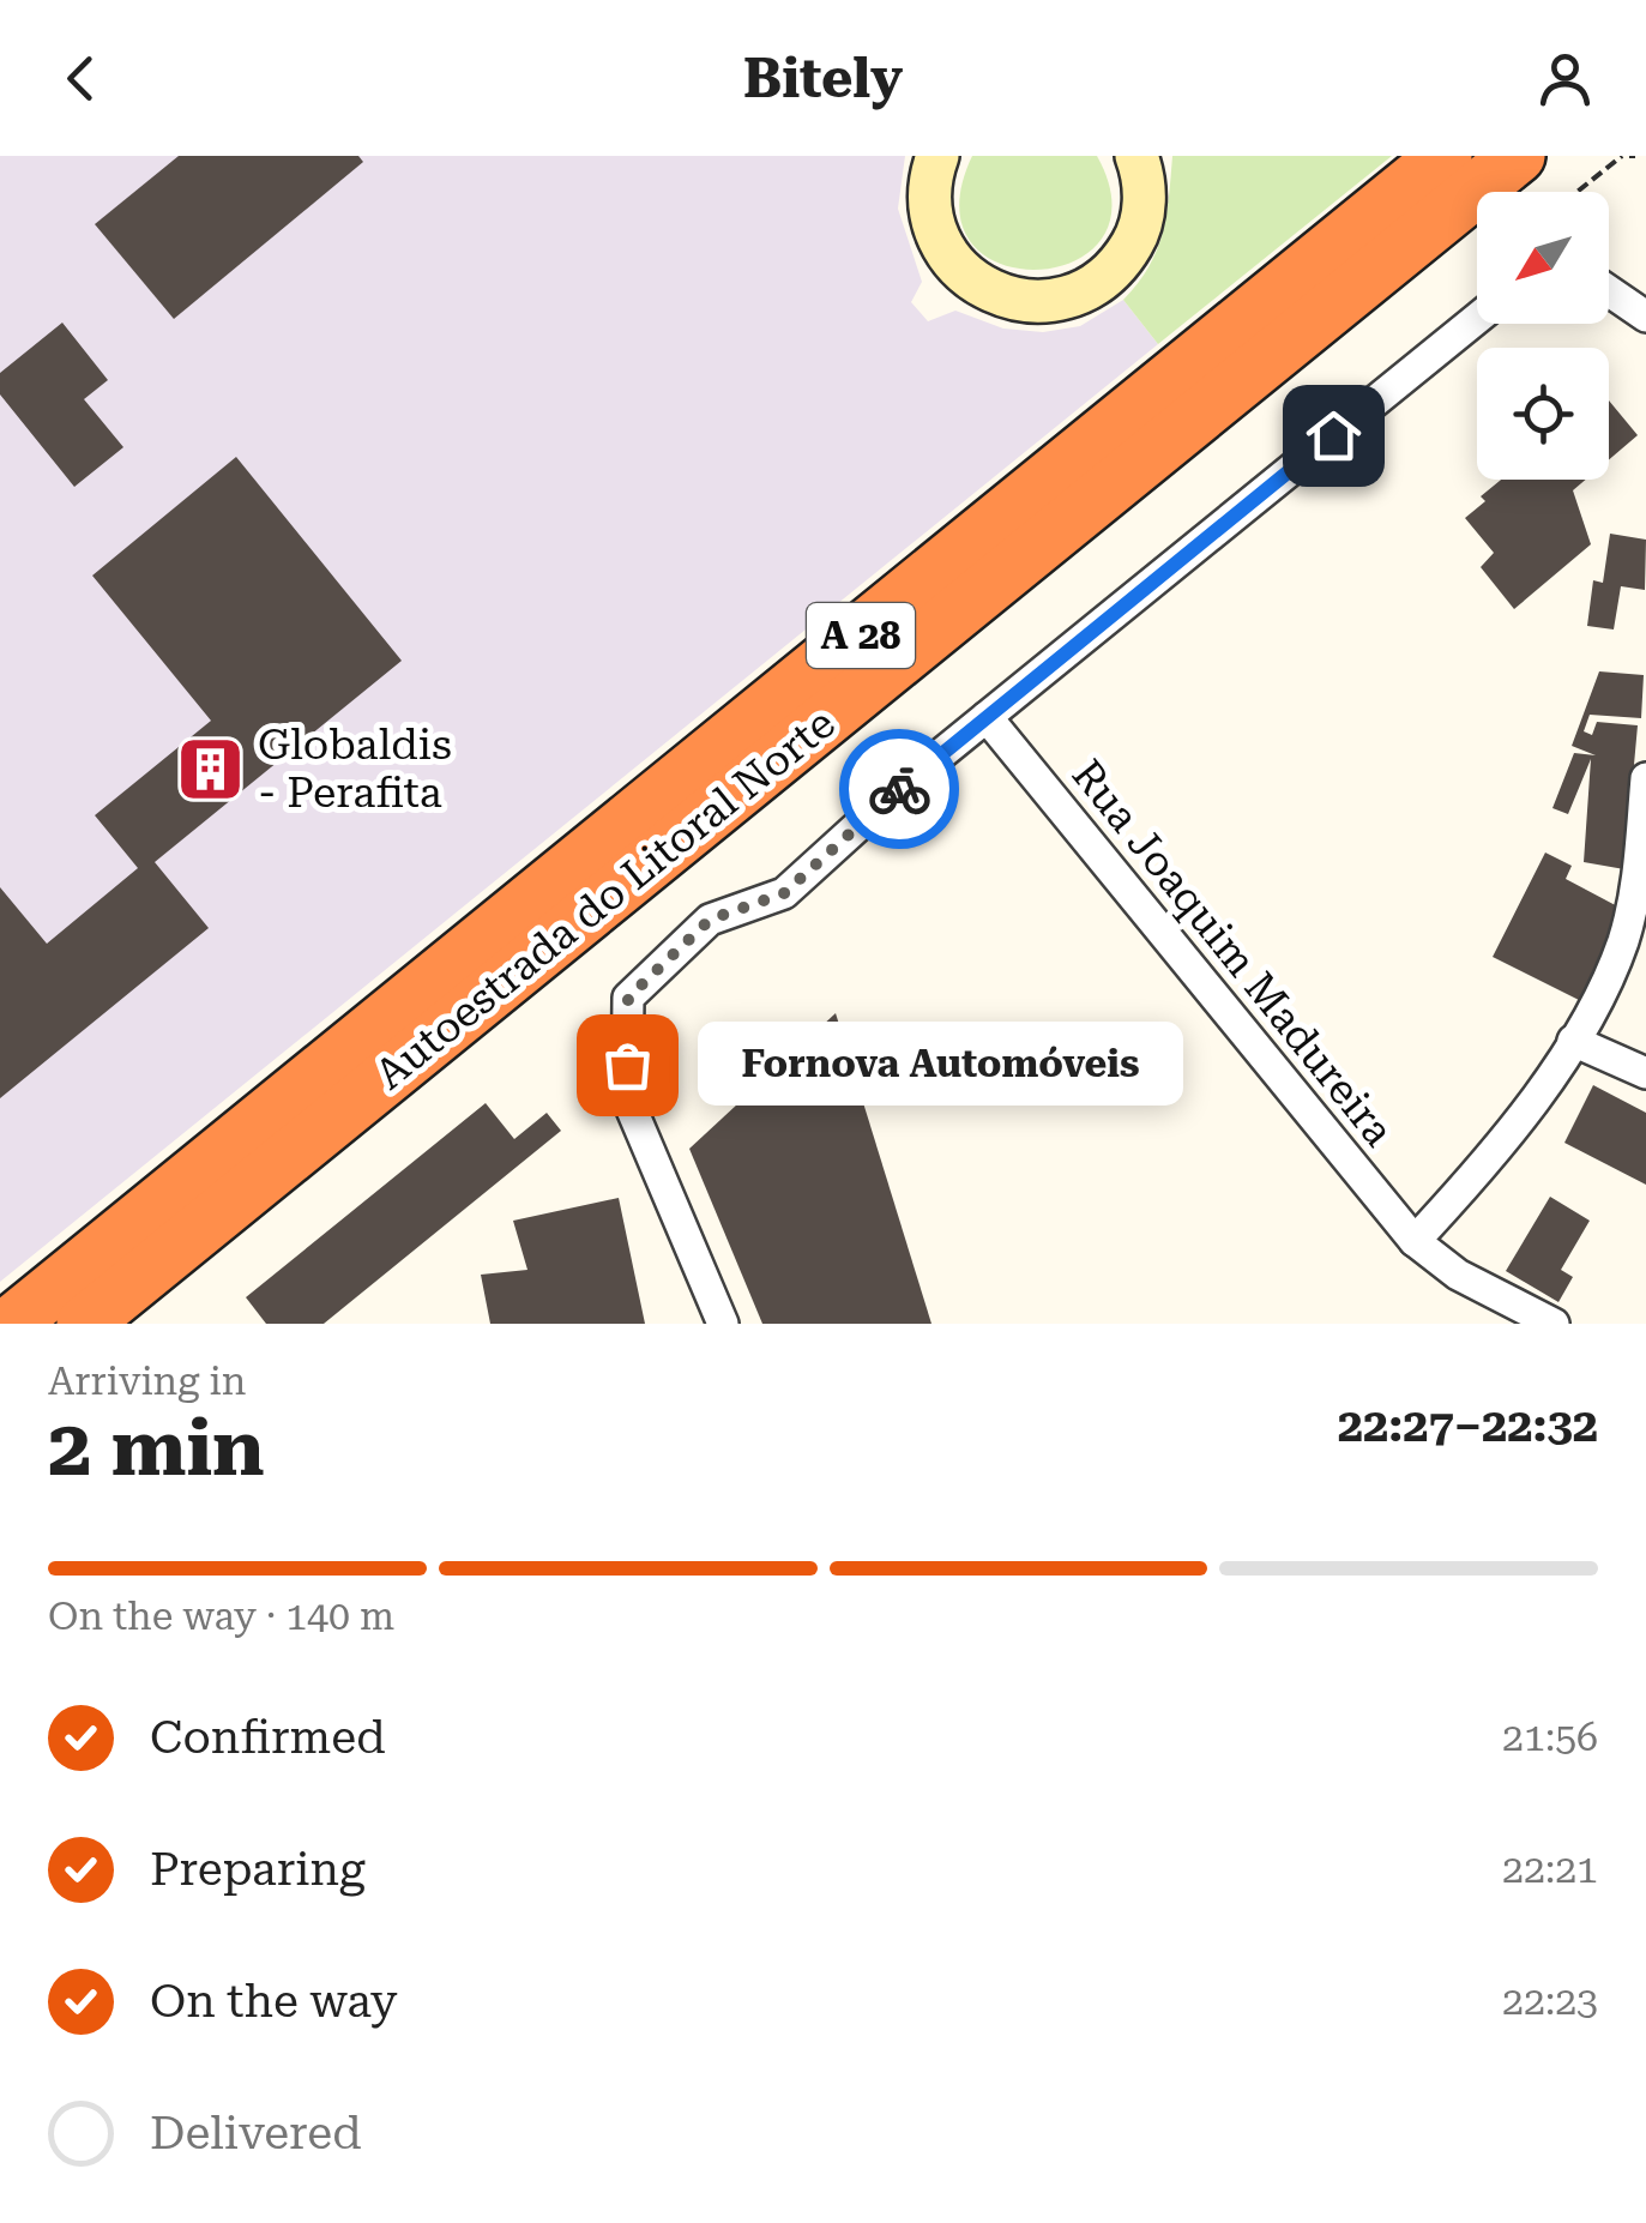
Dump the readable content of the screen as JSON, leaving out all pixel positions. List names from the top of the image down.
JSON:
{
  "streets": {
    "highway": ["A 28", "Autoestrada do Litoral Norte"],
    "street": ["Rua Joaquim Madureira"]
  },
  "places": {
    "building": ["Globaldis - Perafita"],
    "other": ["Fornova Automóveis"]
  },
  "north": "bottom left",
  "page": {
    "header": "Bitely",
    "bubble": "Fornova Automóveis",
    "heading": ["2 min", "Arriving in", "22:27–22:32"],
    "bar": "On the way · 140 m",
    "list": [
      ["Confirmed", "21:56"],
      ["Preparing", "22:21"],
      ["On the way", "22:23"],
      "Delivered"
    ]
  }
}
